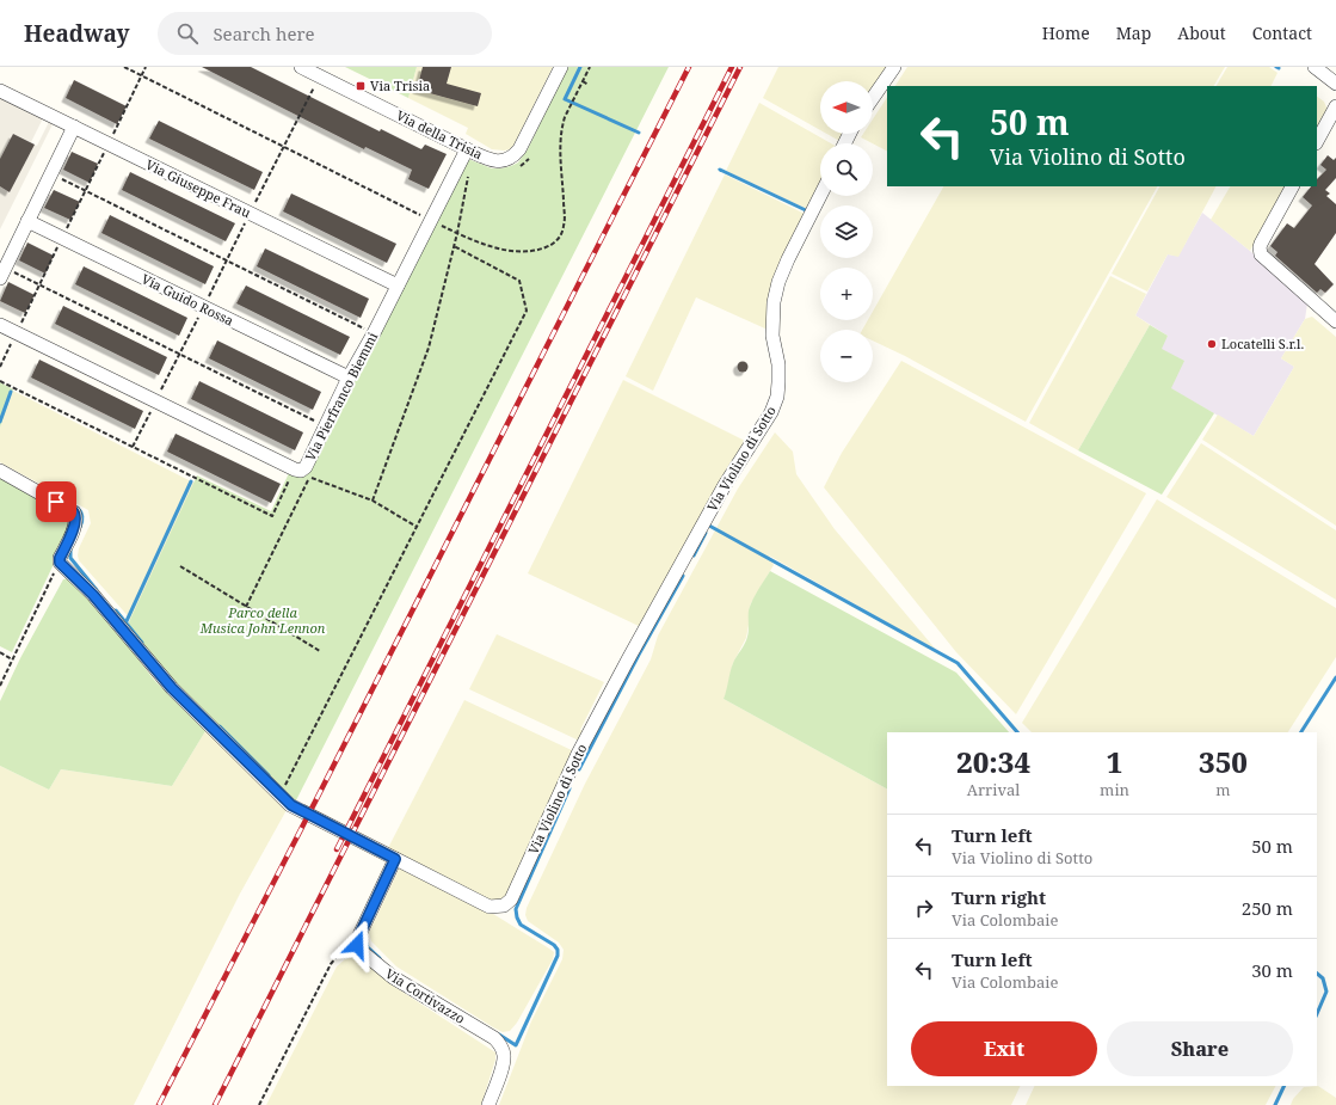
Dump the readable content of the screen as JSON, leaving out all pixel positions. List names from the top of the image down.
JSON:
{
  "streets": {
    "street": [
      "Via della Trisia",
      "Via Giuseppe Frau",
      "Via Guido Rossa",
      "Via Pierfranco Biemmi",
      "Via Violino di Sotto",
      "Via Cortivazzo"
    ]
  },
  "crossings": [
    ["Via della Trisia", "Via Pierfranco Biemmi"],
    ["Via Giuseppe Frau", "Via Pierfranco Biemmi"],
    ["Via Guido Rossa", "Via Pierfranco Biemmi"]
  ],
  "parks": ["Parco della Musica John Lennon"],
  "places": {
    "transit": ["Via Trisia"],
    "other": ["Locatelli S.r.l."]
  },
  "north": "left",
  "page": {
    "header": "Headway",
    "search": "Search here",
    "nav": [
      "Home",
      "Map",
      "About",
      "Contact"
    ],
    "map_buttons": ["+", "−"],
    "turn": ["50 m", "Via Violino di Sotto"],
    "eta": [
      "20:34",
      "Arrival",
      "1",
      "min",
      "350",
      "m"
    ],
    "list": [
      {
        "name": "Turn left",
        "note": "Via Violino di Sotto",
        "value": "50 m"
      },
      {
        "name": "Turn right",
        "note": "Via Colombaie",
        "value": "250 m"
      },
      {
        "name": "Turn left",
        "note": "Via Colombaie",
        "value": "30 m"
      }
    ],
    "buttons": ["Exit", "Share"]
  }
}
